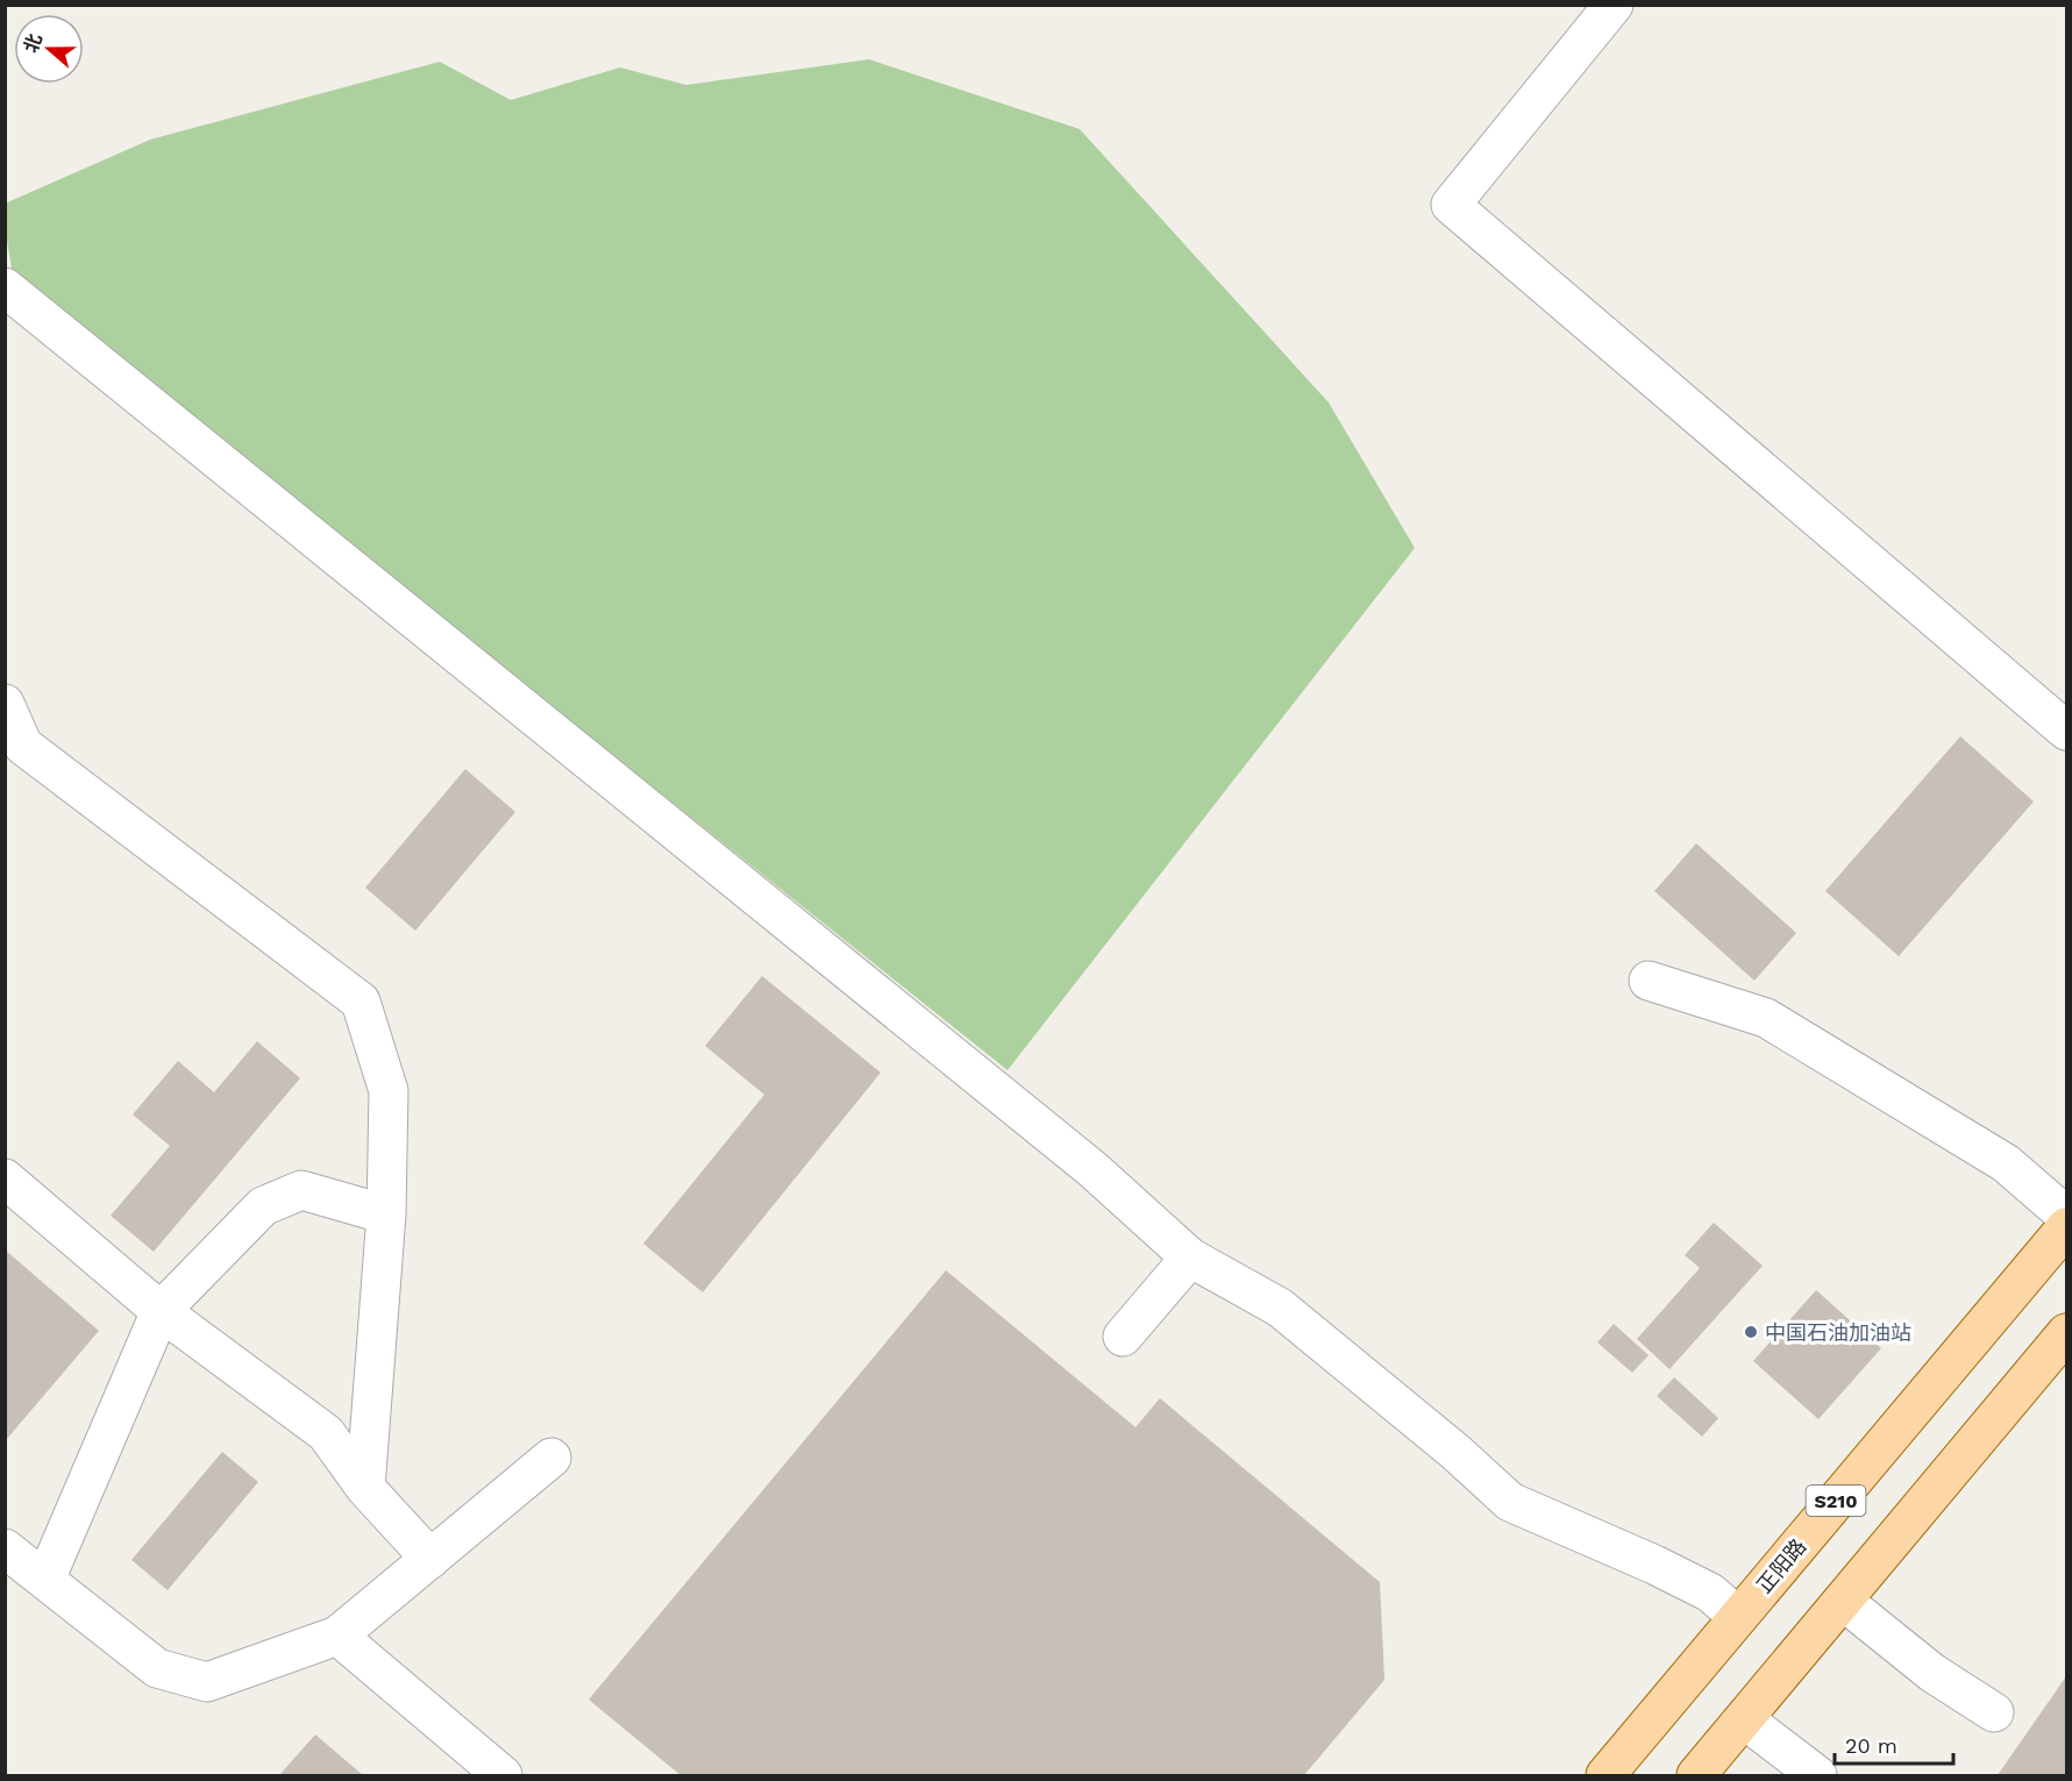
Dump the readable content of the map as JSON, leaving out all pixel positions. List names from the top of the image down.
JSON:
{
  "streets": {
    "main road": ["S210", "正阳路"]
  },
  "places": ["中国石油加油站"],
  "scale_bar": "20 m",
  "north": "left"
}
